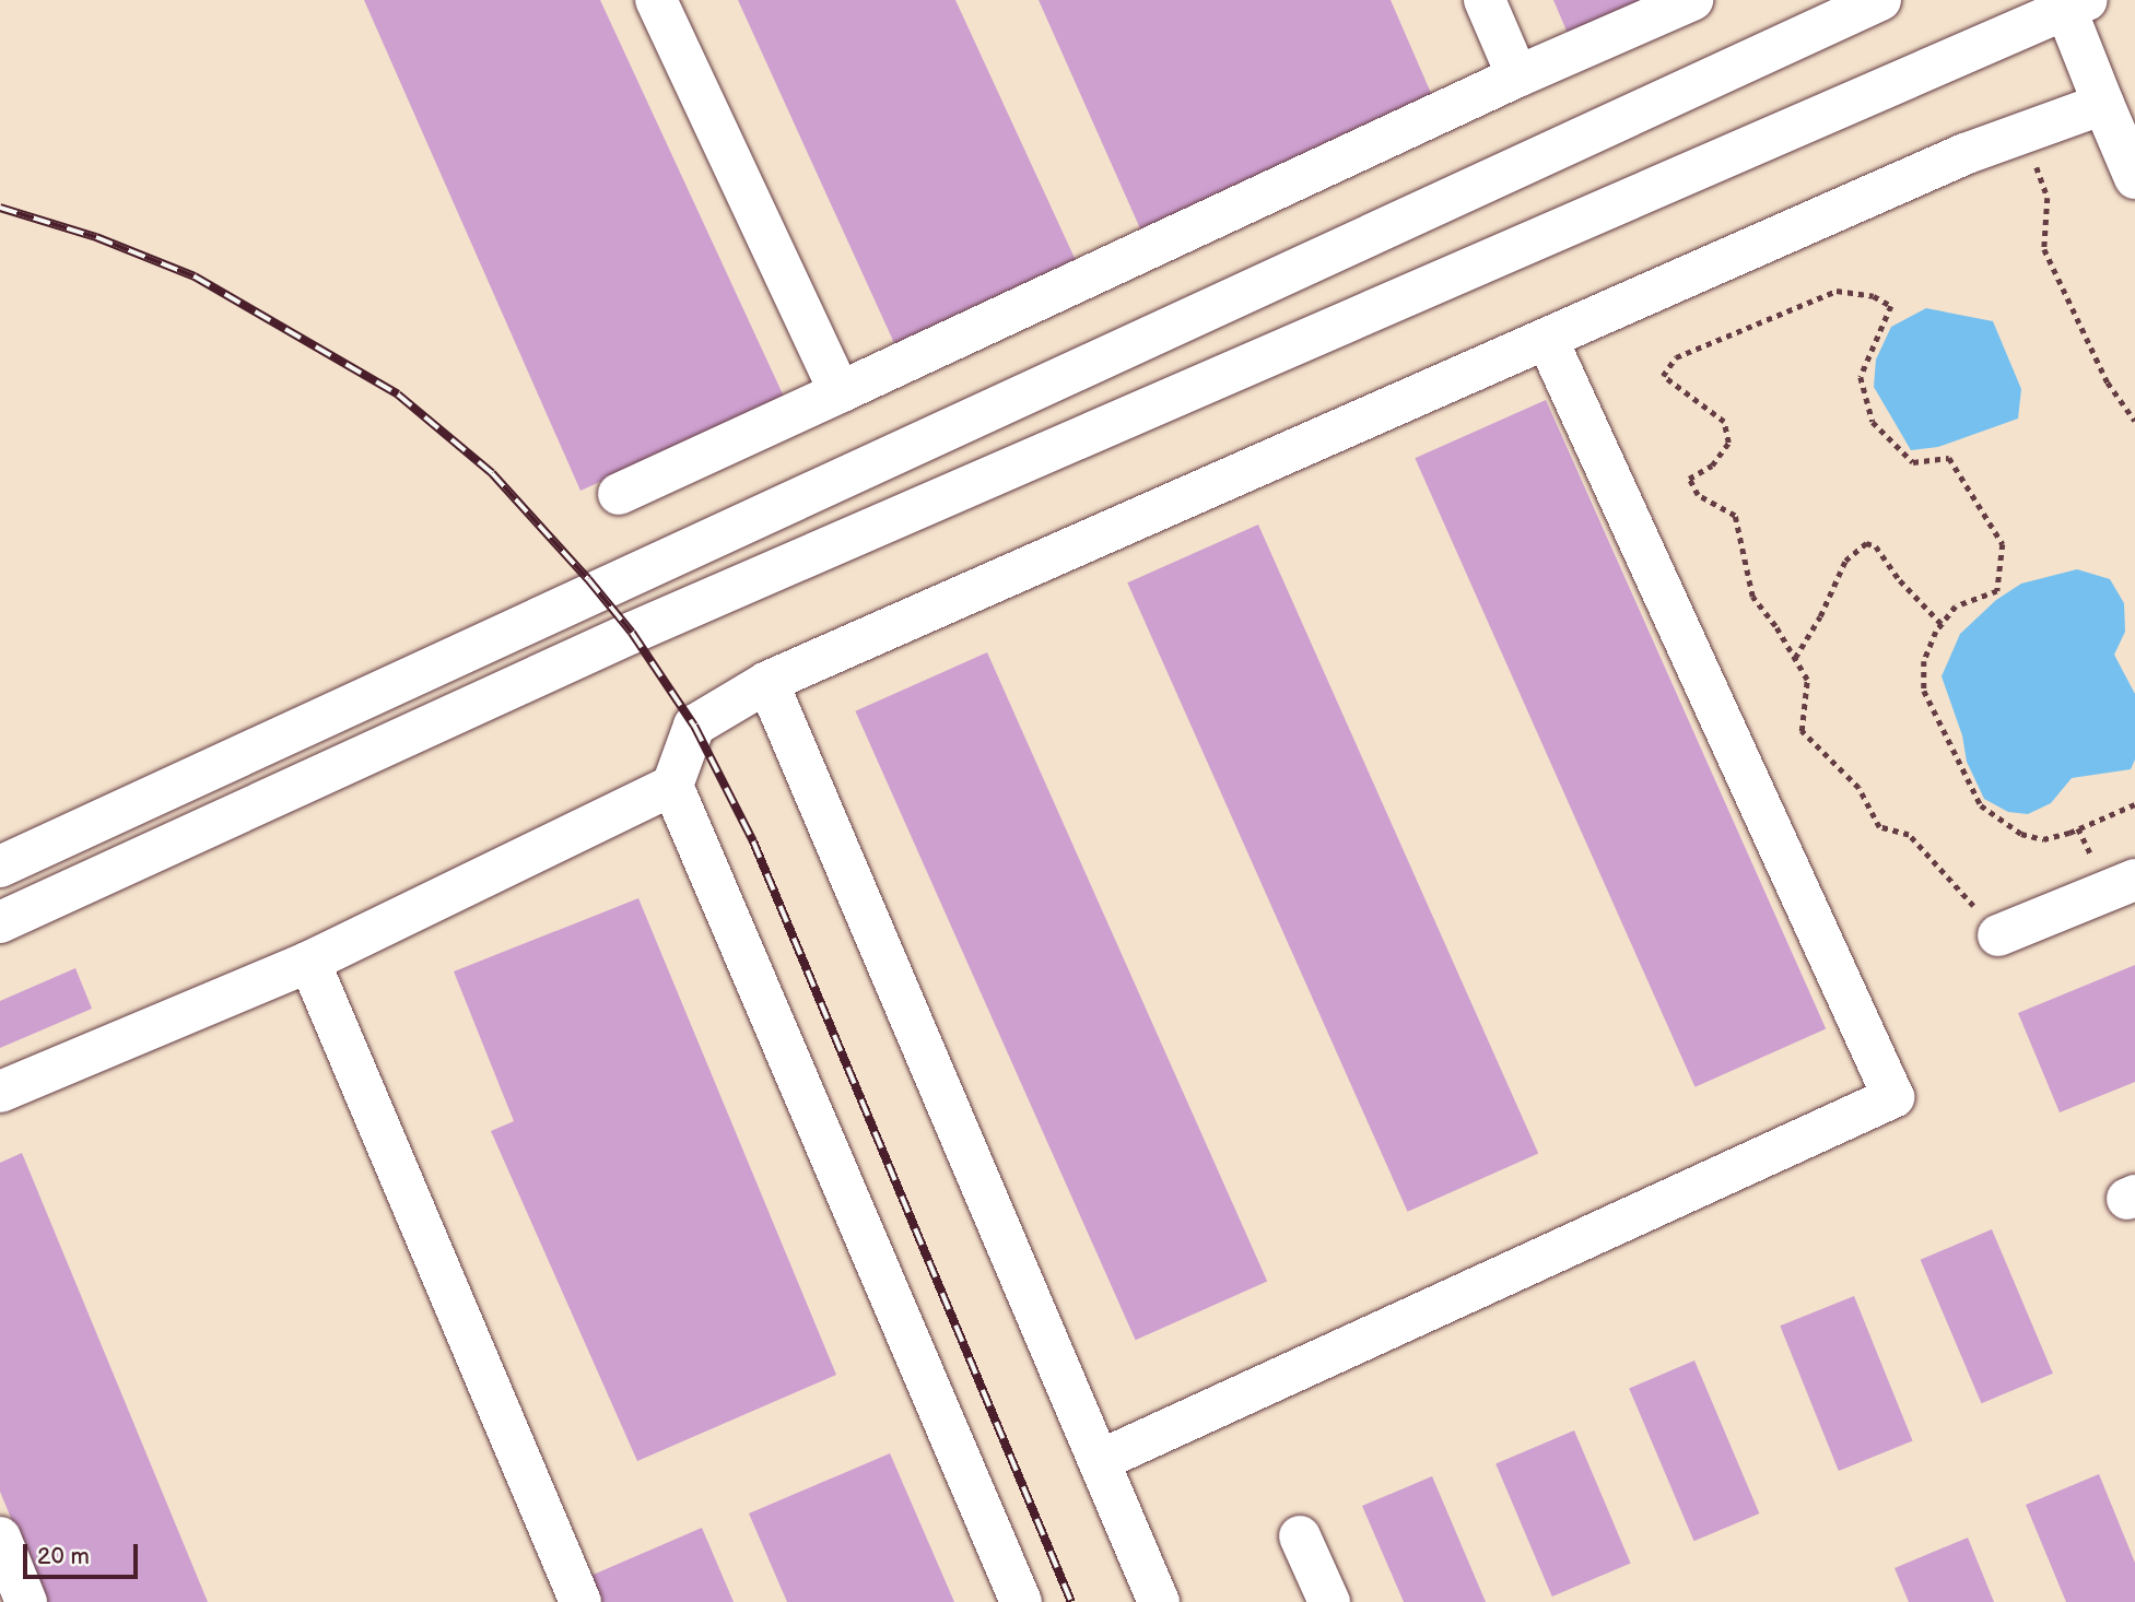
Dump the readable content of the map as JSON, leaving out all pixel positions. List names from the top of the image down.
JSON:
{
  "scale_bar": "20 m"
}
